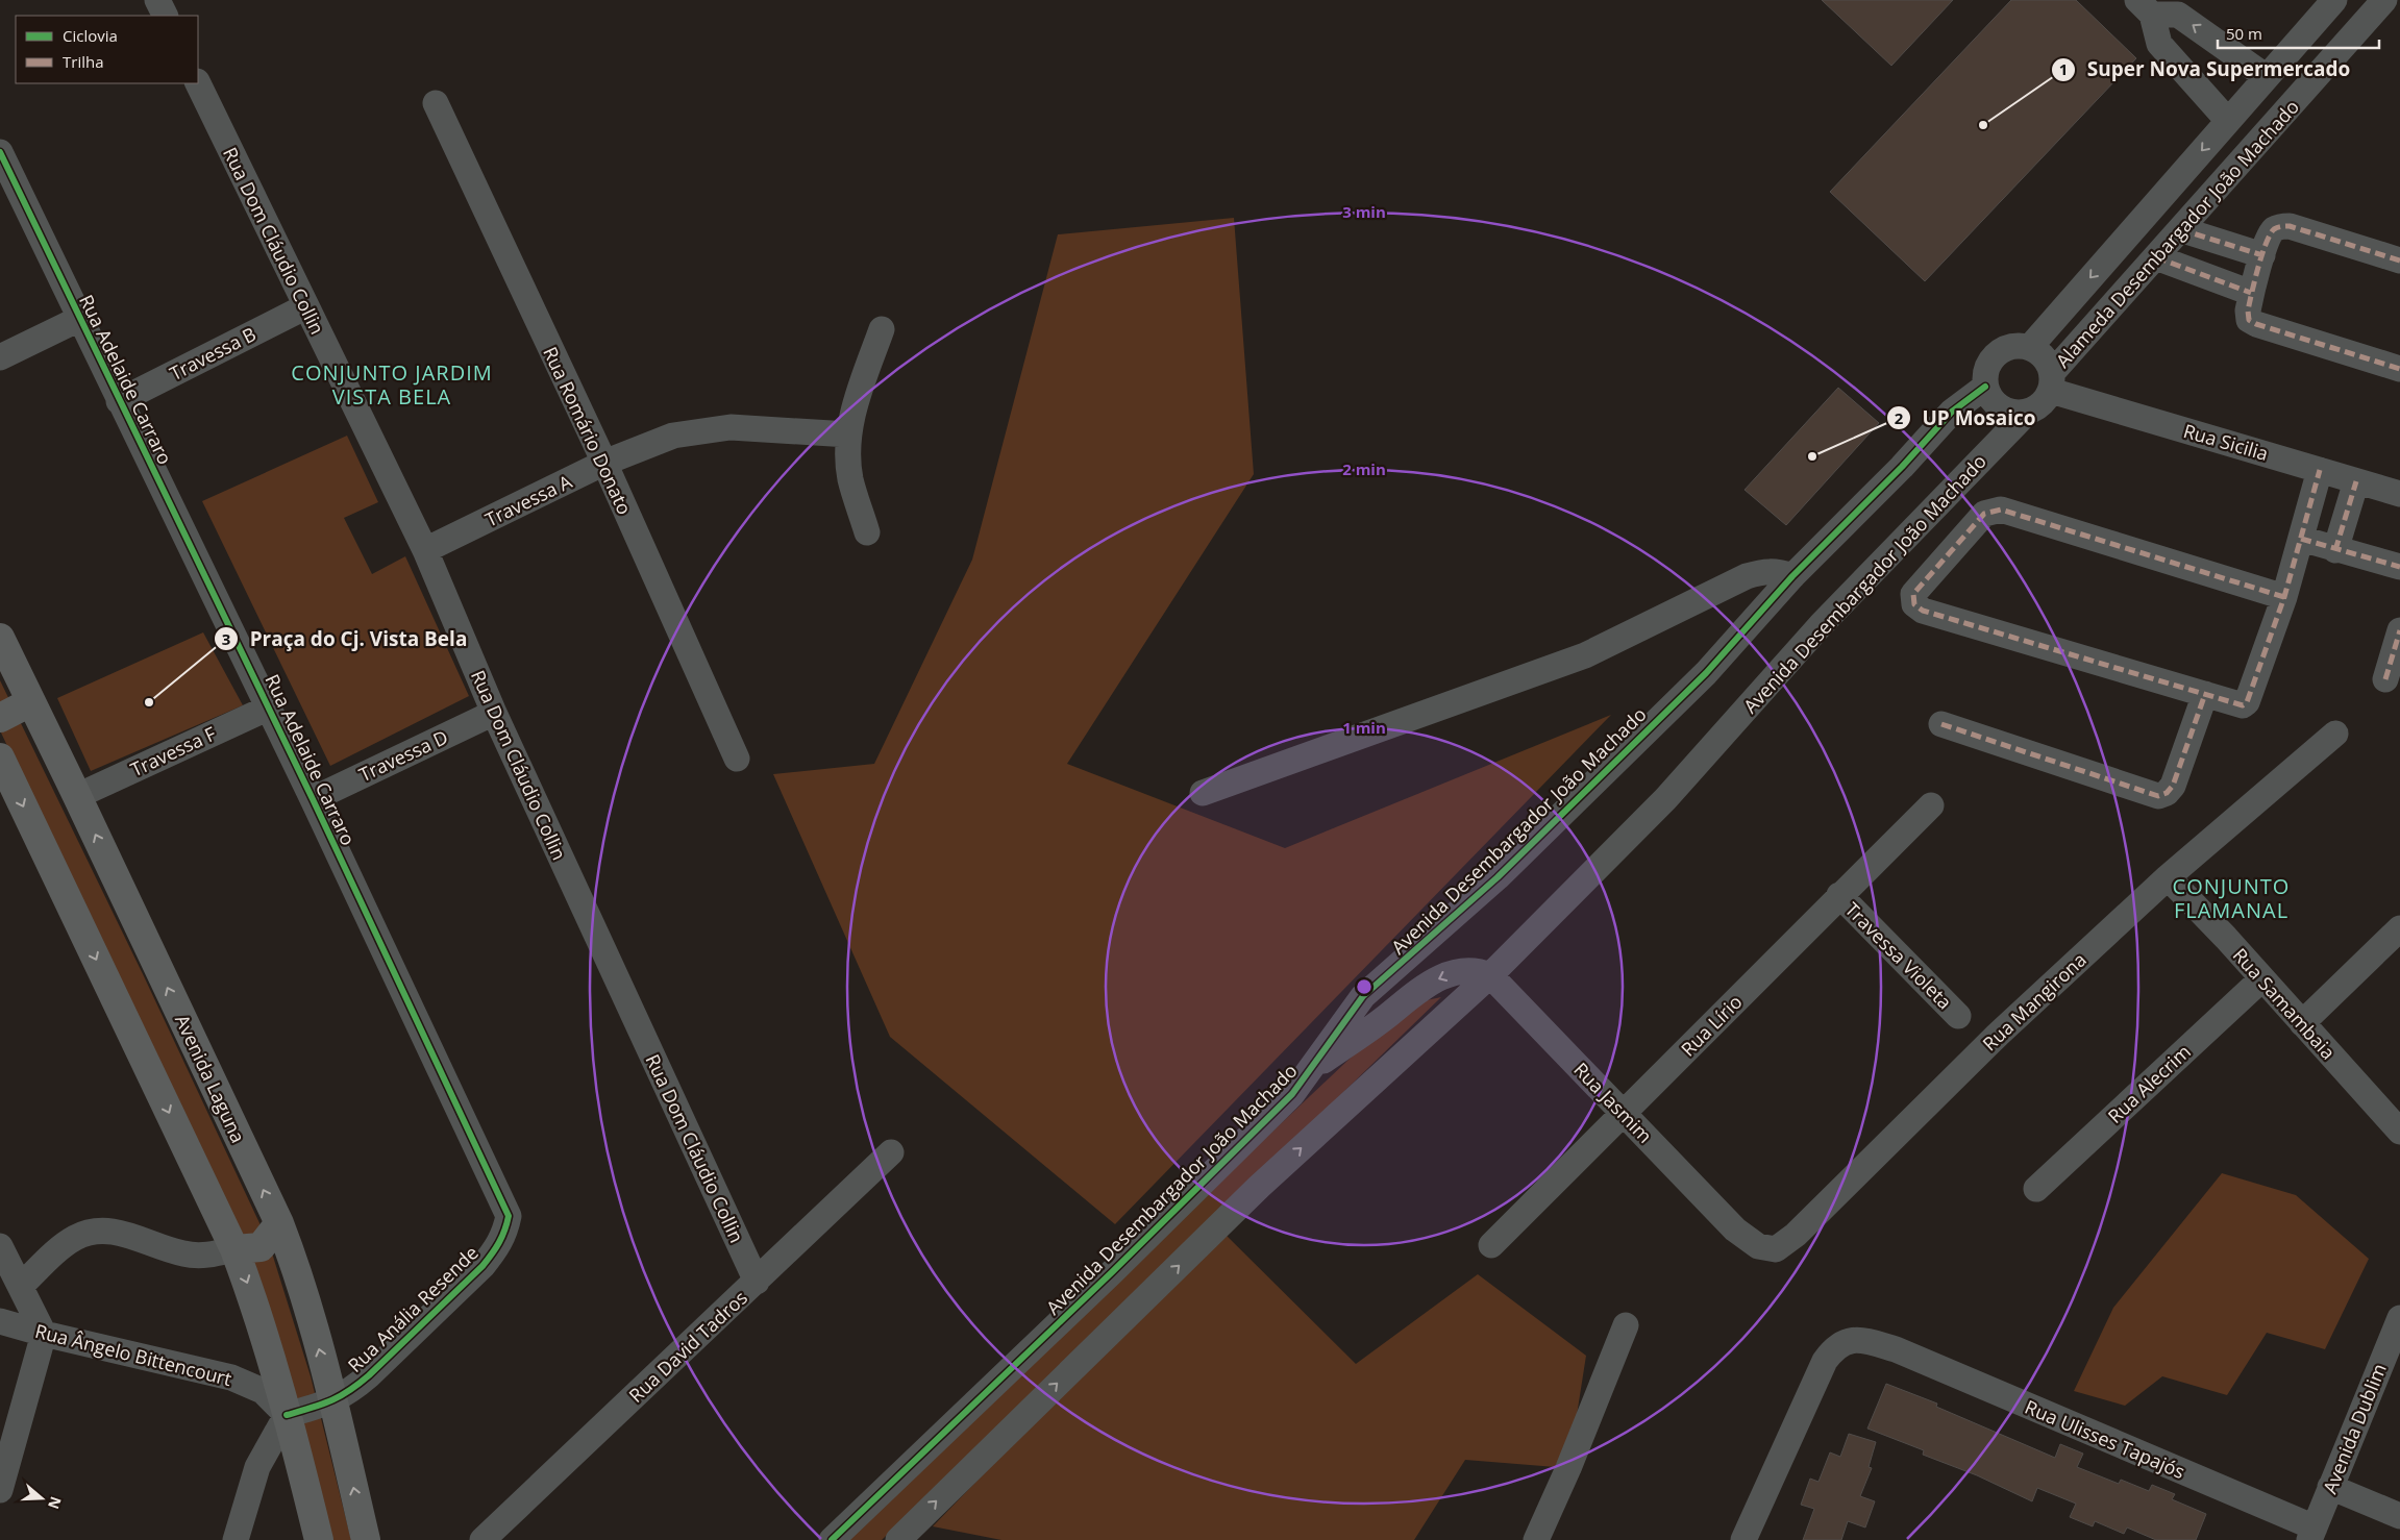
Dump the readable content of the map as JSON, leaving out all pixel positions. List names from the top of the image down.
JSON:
{
  "streets": {
    "main road": ["Avenida Laguna"],
    "street": [
      "Alameda Desembargador João Machado",
      "Rua Dom Cláudio Collin",
      "Travessa B",
      "Rua Adelaide Carraro",
      "Rua Romário Donato",
      "Rua Sicilia",
      "Travessa A",
      "Avenida Desembargador João Machado",
      "Travessa F",
      "Travessa D",
      "Travessa Violeta",
      "Rua Mangirona",
      "Rua Samambaia",
      "Rua Lírio",
      "Rua Alecrim",
      "Rua Jasmim",
      "Rua Anália Resende",
      "Rua David Tadros",
      "Rua Ângelo Bittencourt",
      "Avenida Dublim",
      "Rua Ulisses Tapajós"
    ]
  },
  "crossings": [
    ["Alameda Desembargador João Machado", "Rua Sicilia"],
    ["Alameda Desembargador João Machado", "Avenida Desembargador João Machado"],
    ["Rua Dom Cláudio Collin", "Travessa B"],
    ["Rua Dom Cláudio Collin", "Travessa A"],
    ["Rua Dom Cláudio Collin", "Travessa D"],
    ["Rua Dom Cláudio Collin", "Rua David Tadros"],
    ["Travessa B", "Rua Adelaide Carraro"],
    ["Rua Adelaide Carraro", "Travessa F"],
    ["Rua Adelaide Carraro", "Travessa D"],
    ["Rua Adelaide Carraro", "Rua Anália Resende"],
    ["Rua Romário Donato", "Travessa A"],
    ["Rua Sicilia", "Avenida Desembargador João Machado"],
    ["Avenida Desembargador João Machado", "Rua Jasmim"],
    ["Travessa F", "Avenida Laguna"],
    ["Travessa Violeta", "Rua Lírio"],
    ["Rua Mangirona", "Rua Samambaia"],
    ["Rua Mangirona", "Rua Jasmim"],
    ["Rua Samambaia", "Rua Alecrim"],
    ["Rua Lírio", "Rua Jasmim"],
    ["Avenida Laguna", "Rua Anália Resende"],
    ["Rua Anália Resende", "Rua Ângelo Bittencourt"],
    ["Avenida Dublim", "Rua Ulisses Tapajós"]
  ],
  "districts": ["CONJUNTO JARDIM VISTA BELA", "CONJUNTO FLAMANAL"],
  "places": ["Super Nova Supermercado", "UP Mosaico", "Praça do Cj. Vista Bela"],
  "legend": ["Ciclovia", "Trilha"],
  "scale_bar": "50 m",
  "north": "right",
  "rings": ["3 min", "2 min", "1 min"]
}
